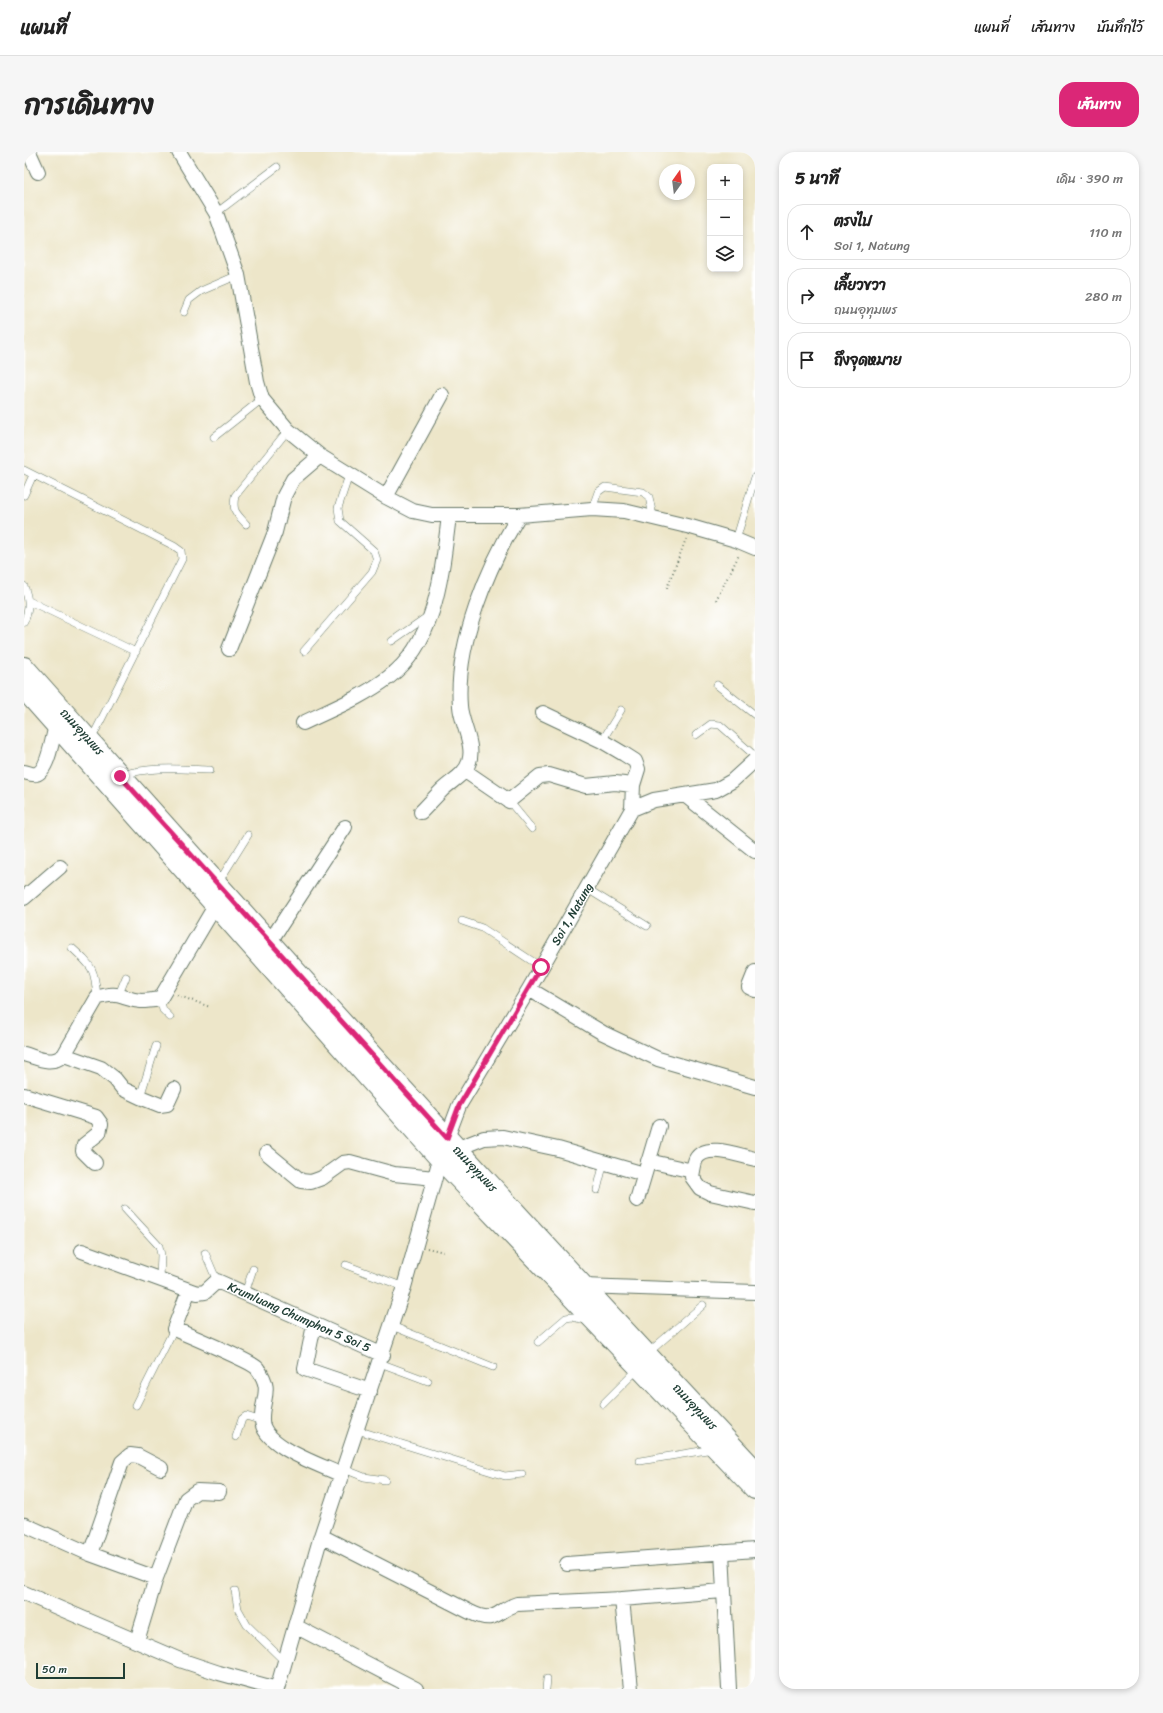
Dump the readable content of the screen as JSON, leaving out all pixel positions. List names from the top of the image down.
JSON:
{
  "streets": {
    "street": ["ถนนอุทุมพร", "Soi 1, Natung", "Krumluang Chumphon 5 Soi 5"]
  },
  "crossings": [
    ["ถนนอุทุมพร", "Soi 1, Natung"],
    ["Soi 1, Natung", "Krumluang Chumphon 5 Soi 5"]
  ],
  "scale_bar": "50 m",
  "north": "top",
  "page": {
    "header": "แผนที่",
    "nav": ["แผนที่", "เส้นทาง", "บันทึกไว้"],
    "title": "การเดินทาง",
    "buttons": "เส้นทาง",
    "heading": ["5 นาที", "เดิน · 390 m"],
    "map_buttons": ["+", "−"],
    "list": [
      ["ตรงไป", "Soi 1, Natung", "110 m"],
      ["เลี้ยวขวา", "ถนนอุทุมพร", "280 m"],
      "ถึงจุดหมาย"
    ],
    "scale": "50 m"
  }
}
